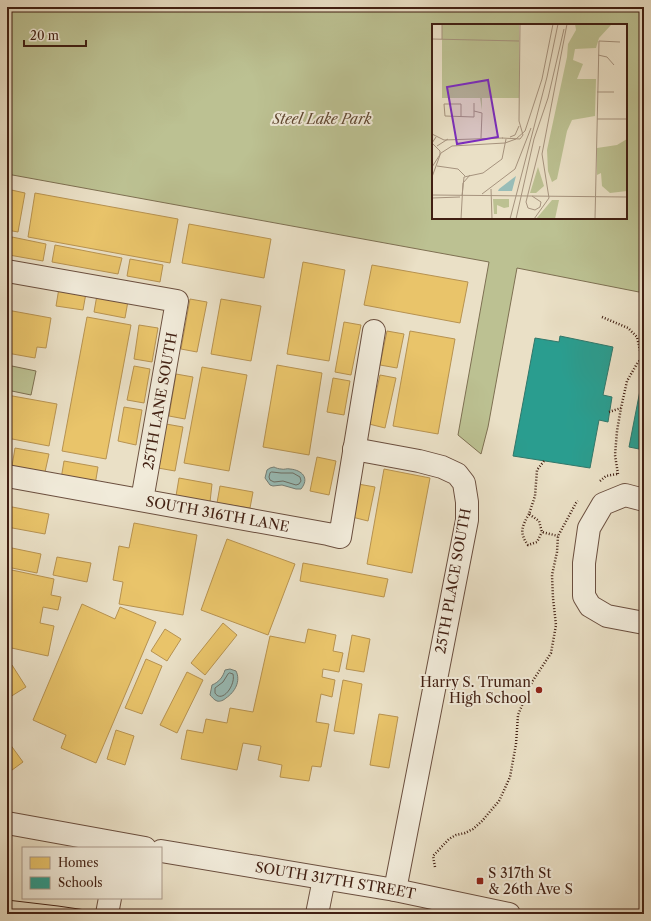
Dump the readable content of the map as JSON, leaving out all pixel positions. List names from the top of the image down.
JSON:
{
  "streets": {
    "street": [
      "25TH LANE SOUTH",
      "SOUTH 316TH LANE",
      "25TH PLACE SOUTH",
      "SOUTH 317TH STREET"
    ]
  },
  "crossings": [
    ["25TH LANE SOUTH", "SOUTH 316TH LANE"],
    ["SOUTH 316TH LANE", "25TH PLACE SOUTH"],
    ["25TH PLACE SOUTH", "SOUTH 317TH STREET"]
  ],
  "parks": ["Steel Lake Park"],
  "places": {
    "other": ["Harry S. Truman High School"],
    "transit": ["S 317th St & 26th Ave S"]
  },
  "legend": ["Homes", "Schools"],
  "scale_bar": "20 m"
}
